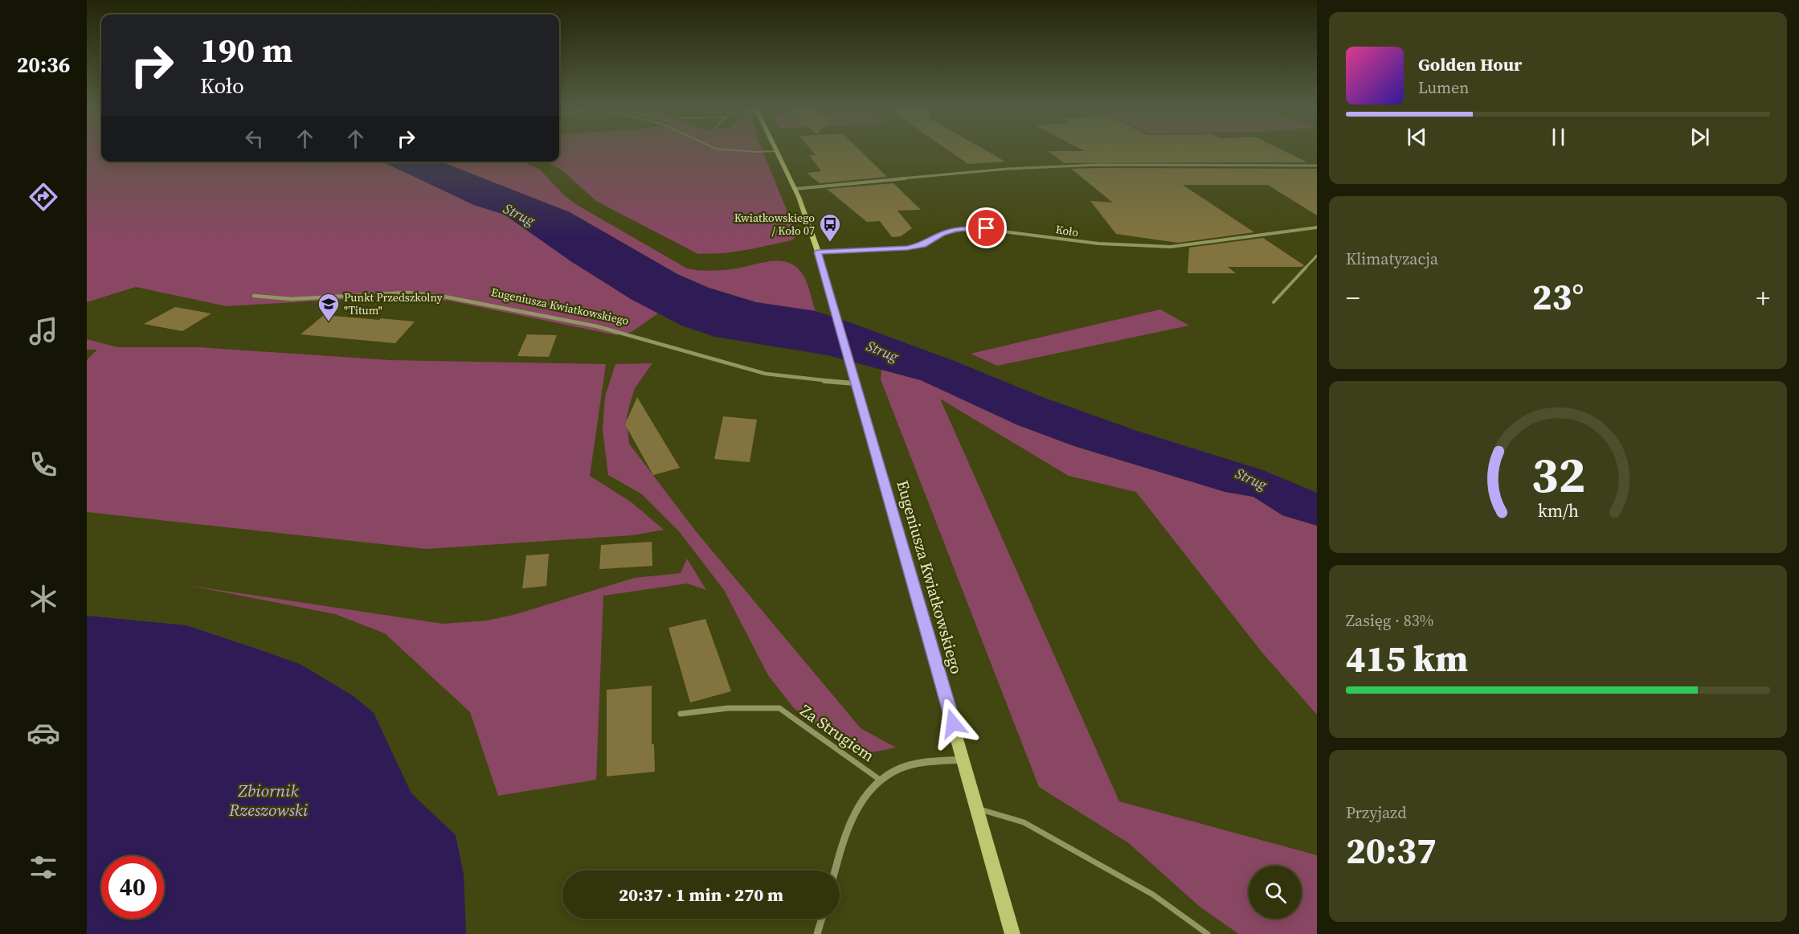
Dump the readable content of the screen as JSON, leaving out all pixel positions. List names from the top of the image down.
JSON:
{
  "streets": {
    "street": ["Koło", "Eugeniusza Kwiatkowskiego"],
    "lane": ["Za Strugiem"]
  },
  "crossings": [
    ["Koło", "Eugeniusza Kwiatkowskiego"]
  ],
  "water": ["Strug", "Zbiornik Rzeszowski"],
  "places": {
    "bus stop": ["Kwiatkowskiego / Koło 07"],
    "school or university": ["Punkt Przedszkolny \"Titum\""]
  },
  "page": {
    "tabs": "20:36",
    "turn": ["190 m", "Koło"],
    "song": ["Golden Hour", "Lumen"],
    "tile": [
      "Klimatyzacja",
      ["Zasięg · 83%", "415 km"],
      ["Przyjazd", "20:37"]
    ],
    "heat": ["−", "23°", "+"],
    "limit": "40",
    "trip": "20:37 · 1 min · 270 m",
    "gauge": ["32", "km/h"]
  }
}
